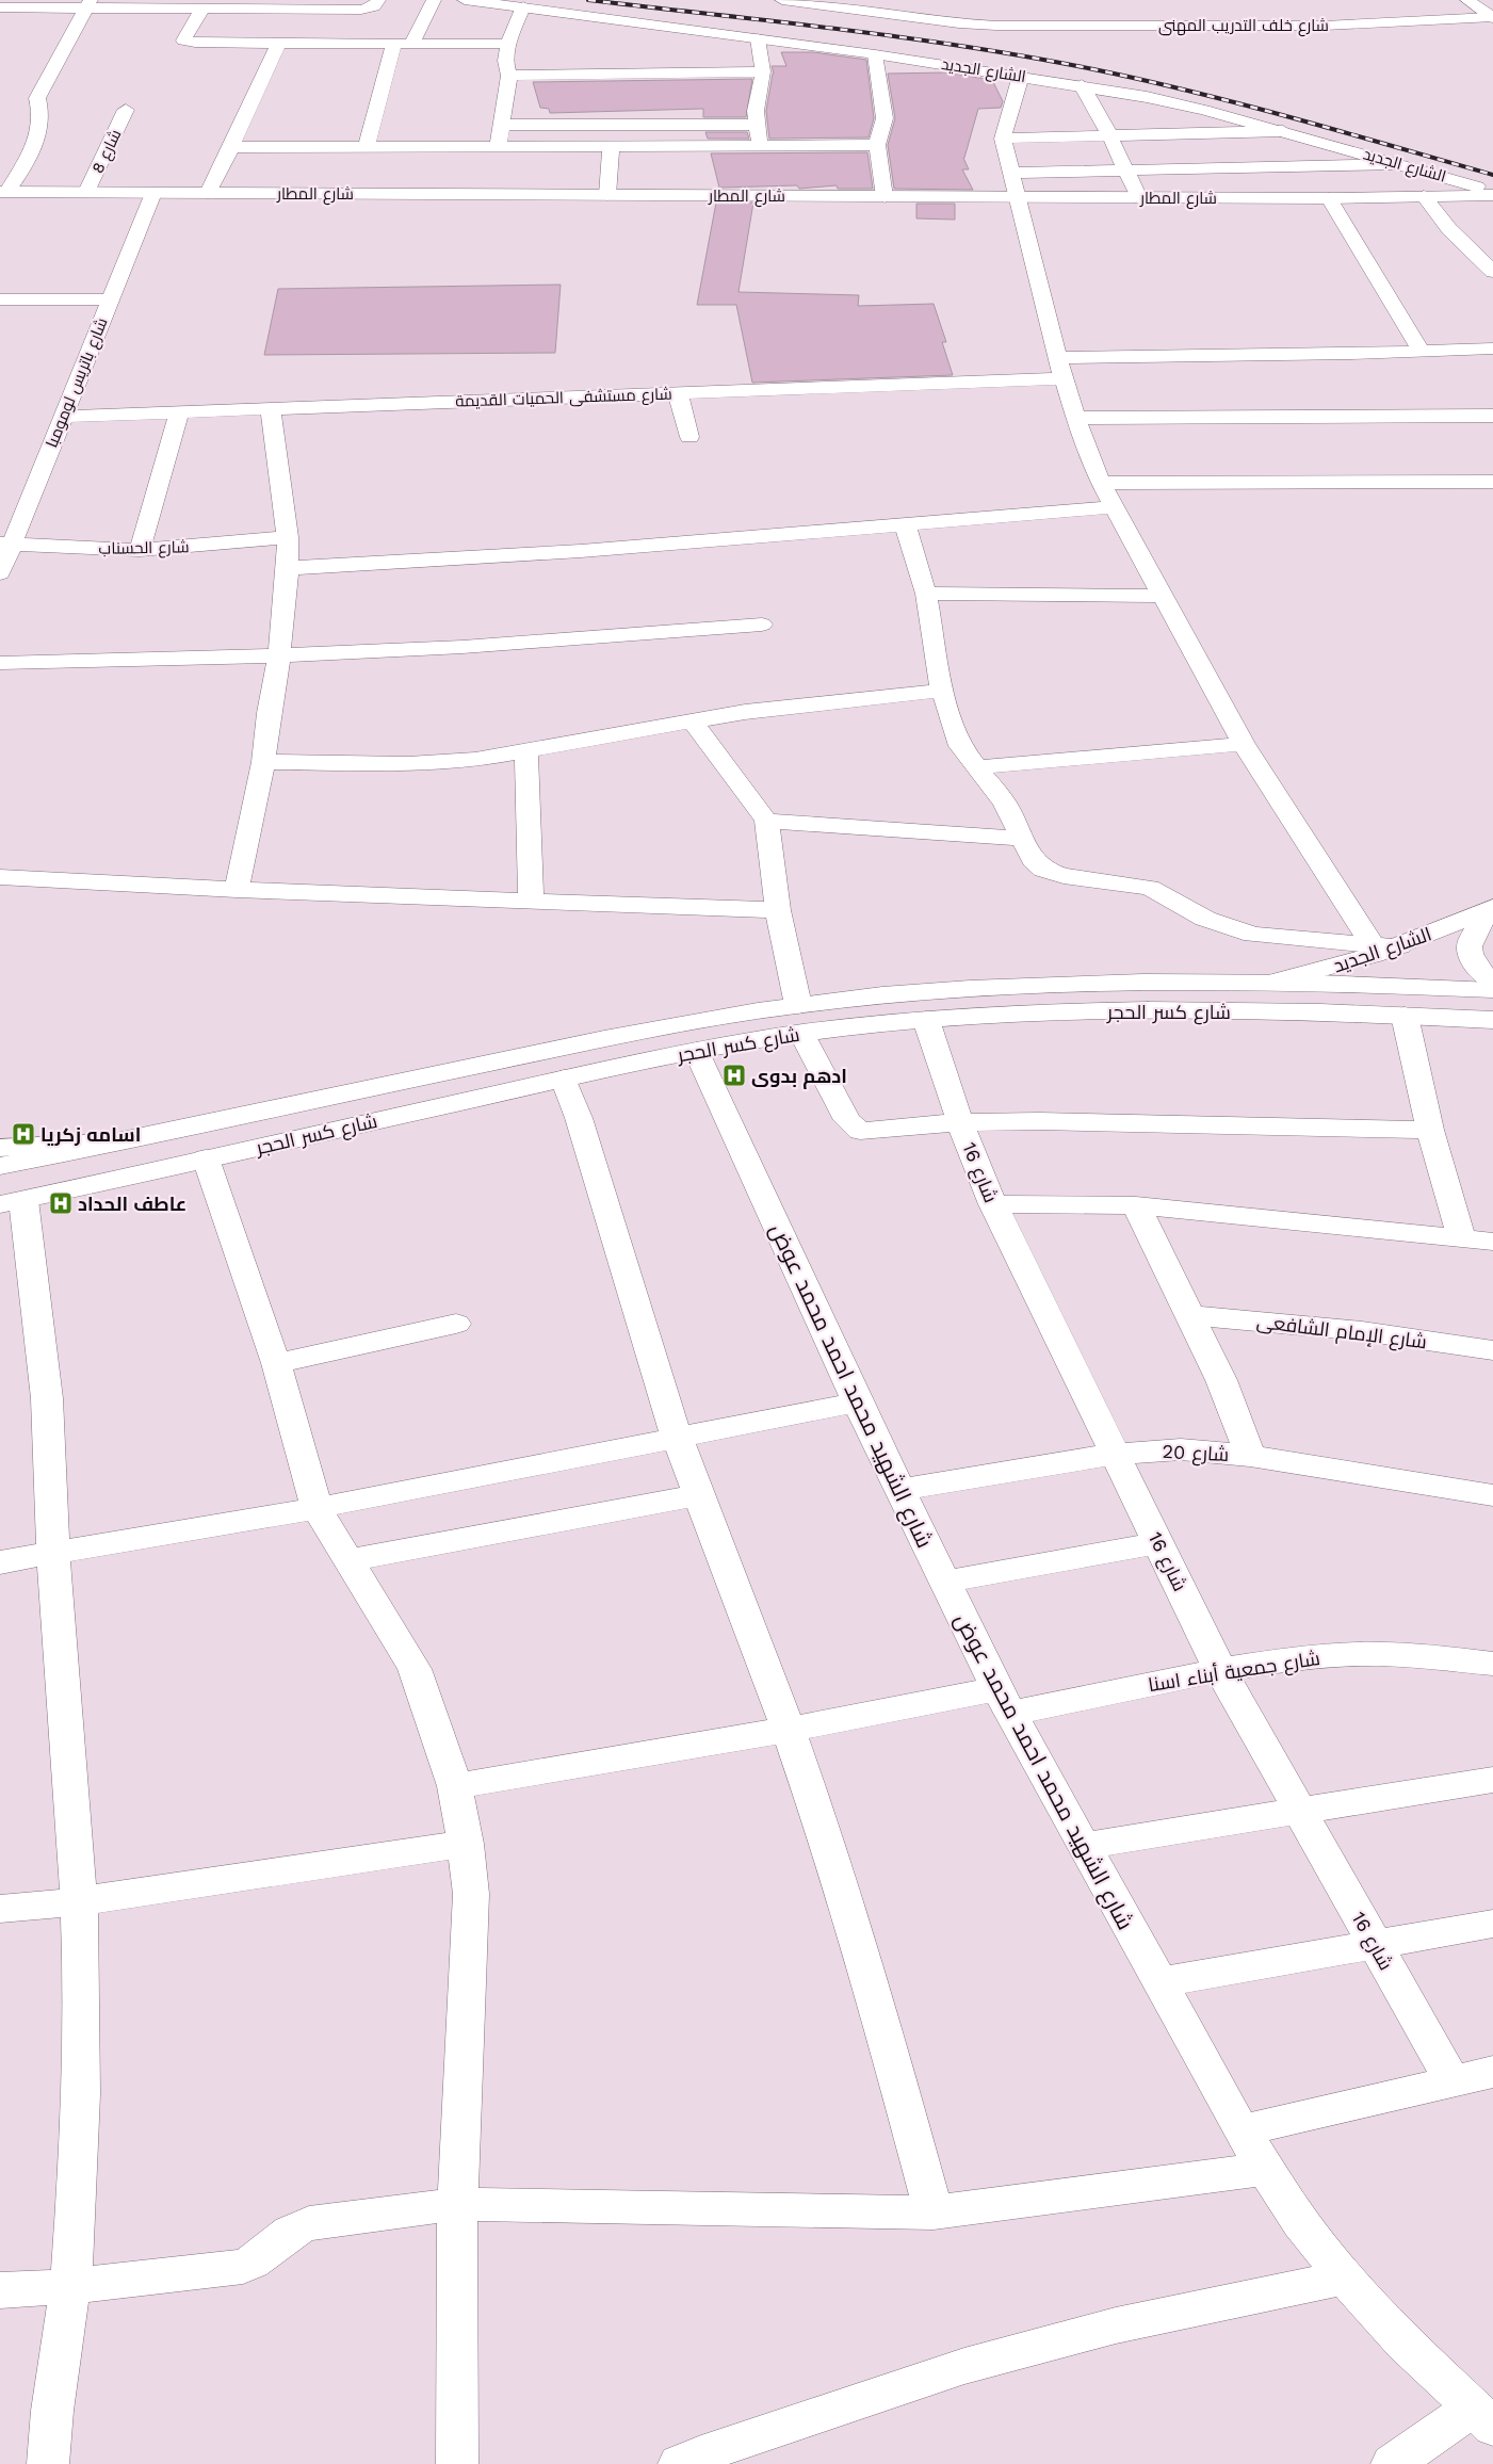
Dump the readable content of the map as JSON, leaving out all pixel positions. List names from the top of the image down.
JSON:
{
  "streets": {
    "main road": [
      "شارع خلف التدريب المهنى",
      "الشارع الجديد",
      "شارع 8",
      "شارع المطار",
      "شارع باتريس لومومبا",
      "شارع مستشفى الحميات القديمة",
      "شارع الحسناب",
      "شارع كسر الحجر",
      "شارع 16",
      "شارع الإمام الشافعى",
      "شارع الشهيد محمد احمد محمد عوض",
      "شارع 20",
      "شارع جمعية أبناء اسنا"
    ]
  },
  "crossings": [
    ["الشارع الجديد", "شارع المطار"],
    ["الشارع الجديد", "شارع كسر الحجر"],
    ["شارع 8", "شارع المطار"],
    ["شارع المطار", "شارع باتريس لومومبا"],
    ["شارع باتريس لومومبا", "شارع مستشفى الحميات القديمة"],
    ["شارع باتريس لومومبا", "شارع الحسناب"],
    ["شارع كسر الحجر", "شارع 16"],
    ["شارع كسر الحجر", "شارع الشهيد محمد احمد محمد عوض"],
    ["شارع 16", "شارع 20"],
    ["شارع 16", "شارع جمعية أبناء اسنا"],
    ["شارع الشهيد محمد احمد محمد عوض", "شارع 20"],
    ["شارع الشهيد محمد احمد محمد عوض", "شارع جمعية أبناء اسنا"]
  ],
  "places": {
    "hospital": ["ادهم بدوى", "اسامه زكريا", "عاطف الحداد"]
  }
}
